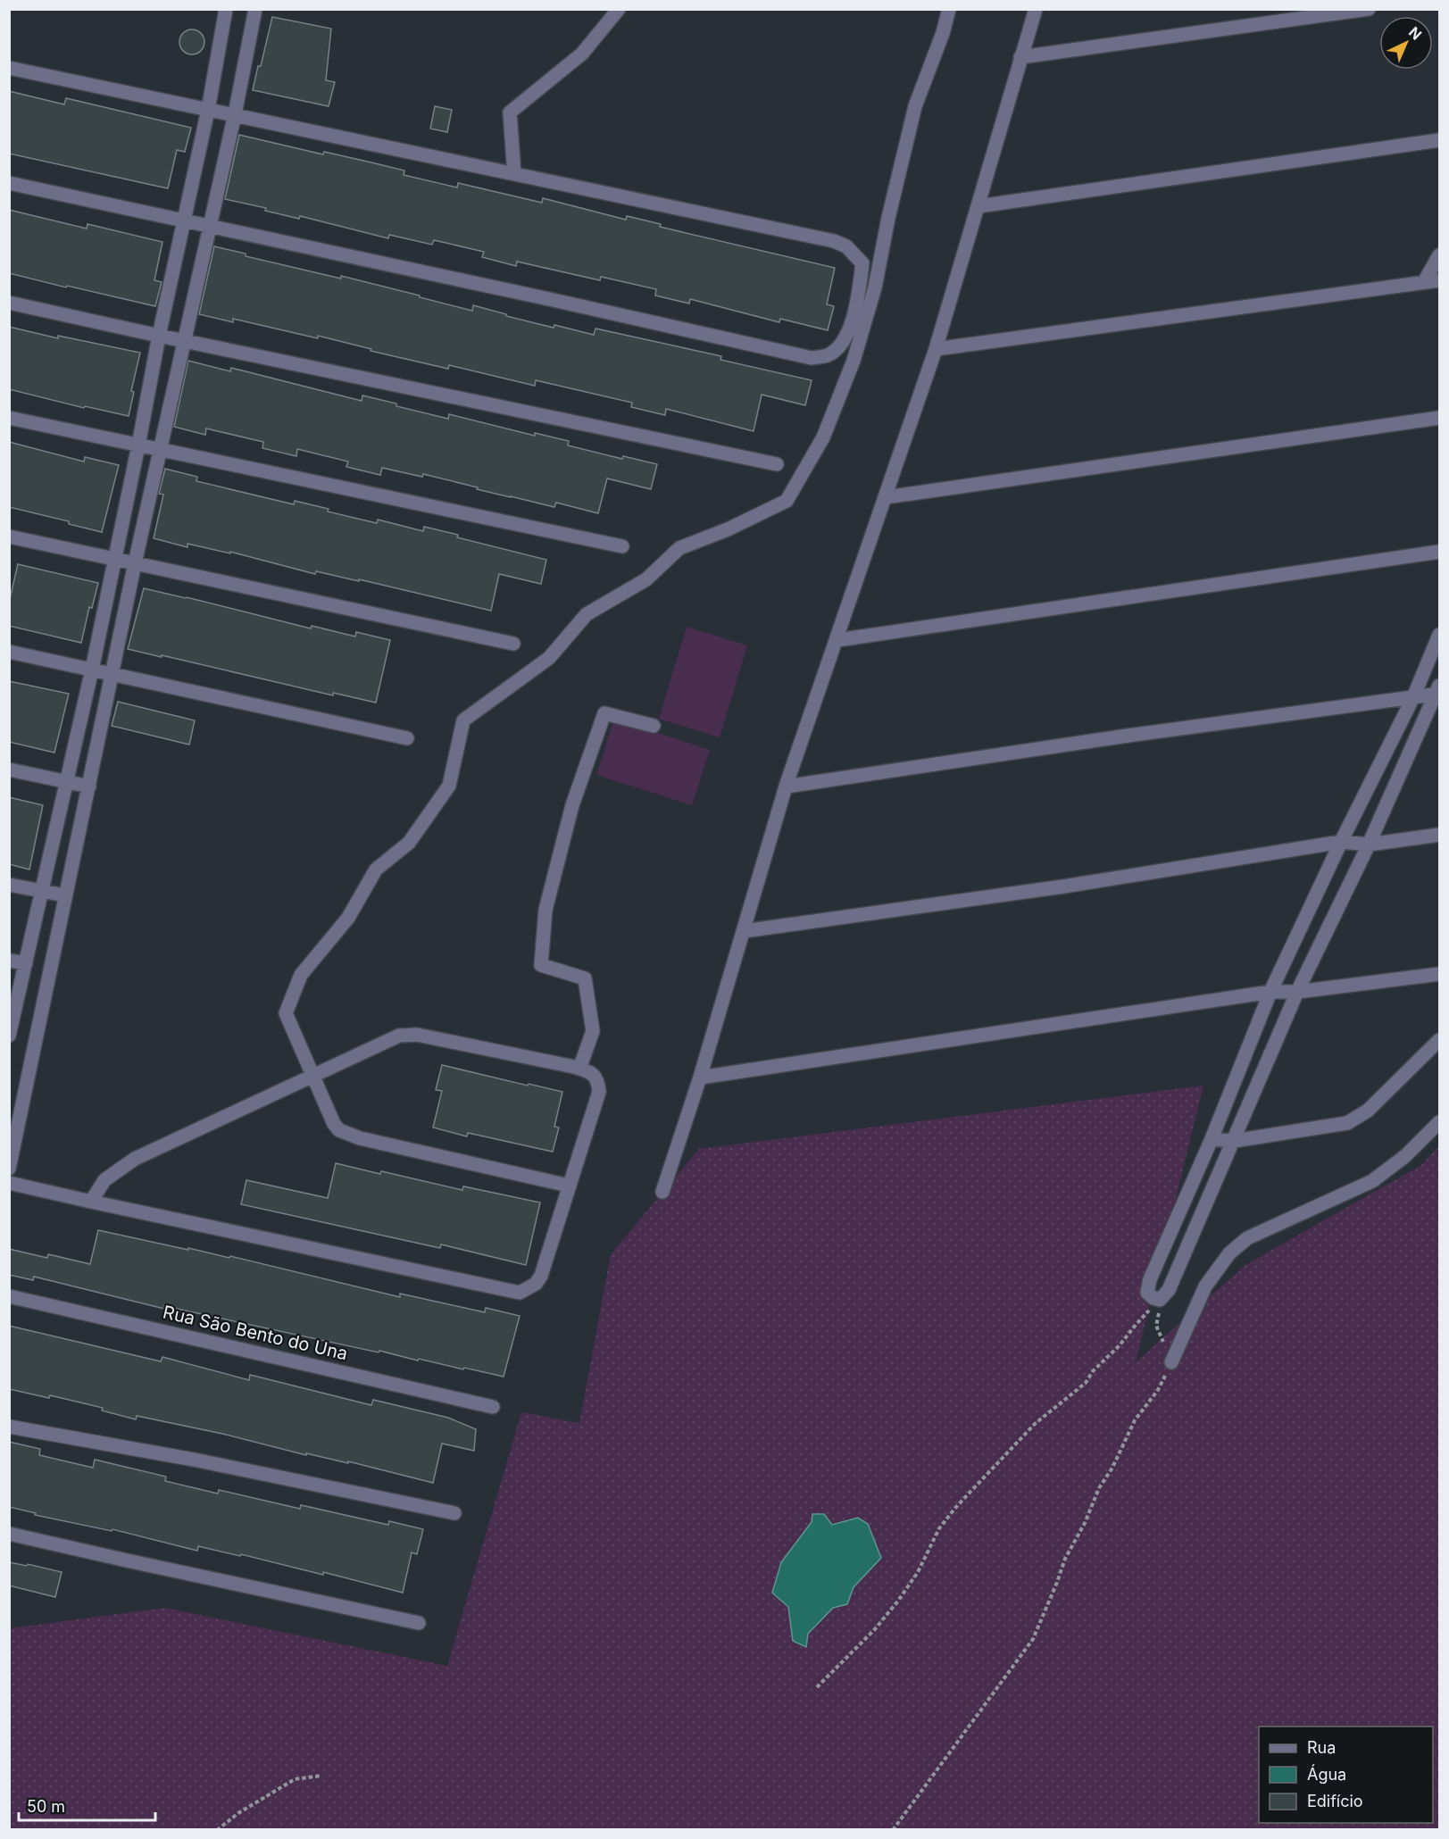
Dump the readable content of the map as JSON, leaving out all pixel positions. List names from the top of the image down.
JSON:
{
  "streets": {
    "street": ["Rua São Bento do Una"]
  },
  "legend": ["Rua", "Água", "Edifício"],
  "scale_bar": "50 m",
  "north": "top right"
}
